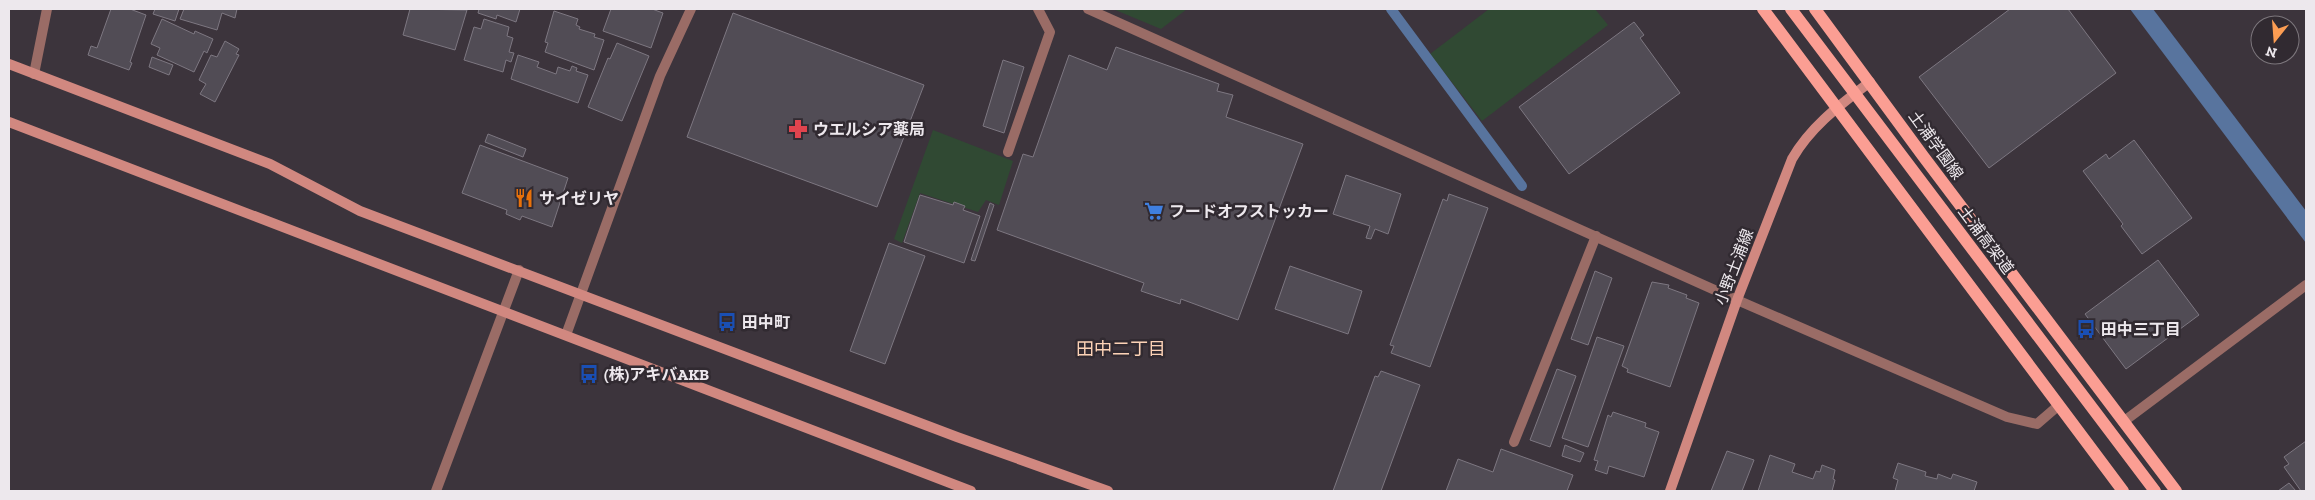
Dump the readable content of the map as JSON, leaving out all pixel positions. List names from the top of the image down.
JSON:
{
  "streets": {
    "main road": ["土浦学園線", "土浦高架道"],
    "street": ["小野土浦線"]
  },
  "crossings": [
    ["土浦学園線", "小野土浦線"]
  ],
  "districts": ["田中二丁目"],
  "places": {
    "pharmacy": ["ウエルシア薬局"],
    "restaurant": ["サイゼリヤ"],
    "supermarket": ["フードオフストッカー"],
    "bus stop": ["田中町", "田中三丁目", "(株)アキバAKB"]
  },
  "north": "bottom"
}
